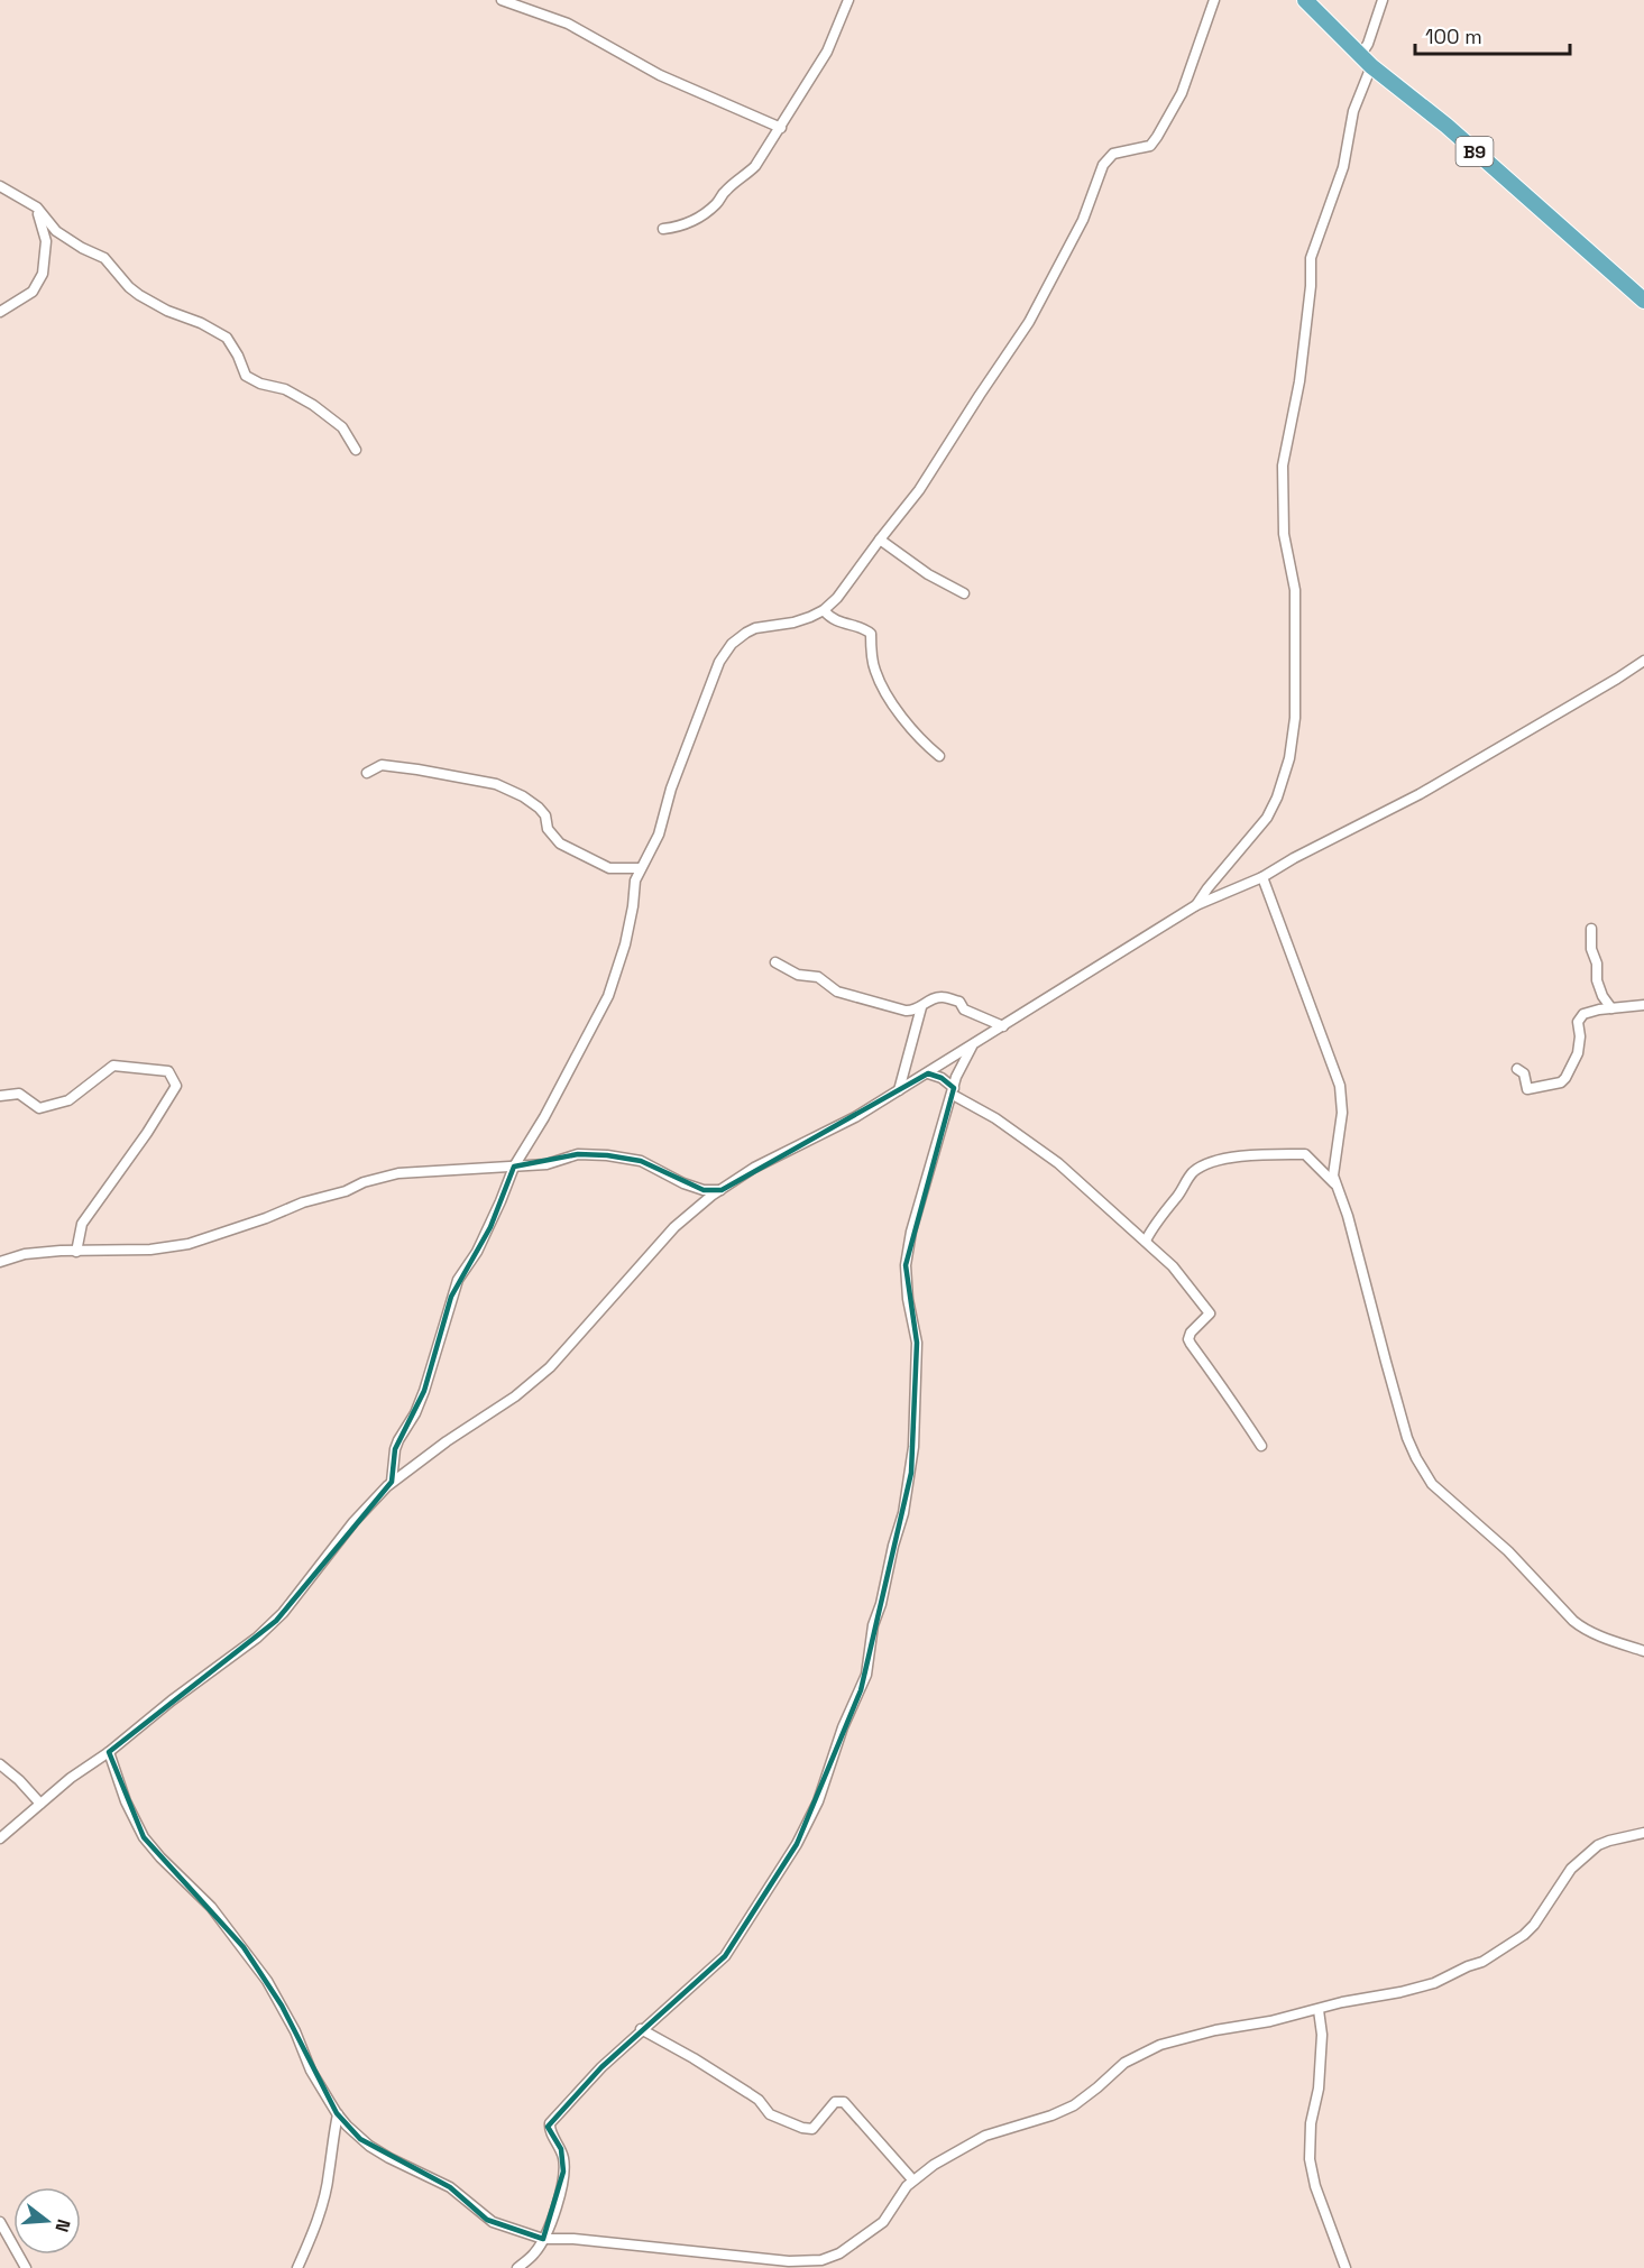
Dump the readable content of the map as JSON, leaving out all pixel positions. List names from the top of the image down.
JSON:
{
  "streets": {
    "highway": ["B9"]
  },
  "scale_bar": "100 m",
  "north": "right"
}
